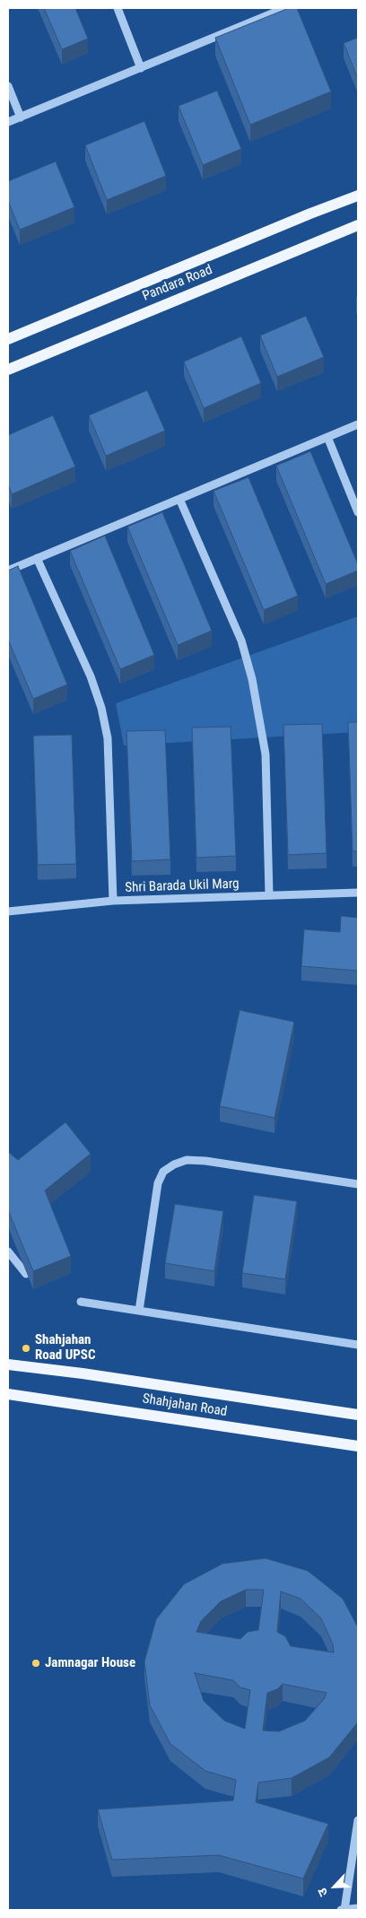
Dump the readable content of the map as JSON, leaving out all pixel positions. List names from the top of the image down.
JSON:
{
  "streets": {
    "main road": ["Pandara Road", "Shahjahan Road"],
    "street": ["Shri Barada Ukil Marg"]
  },
  "places": ["Shahjahan Road UPSC", "Jamnagar House"],
  "north": "bottom left"
}
